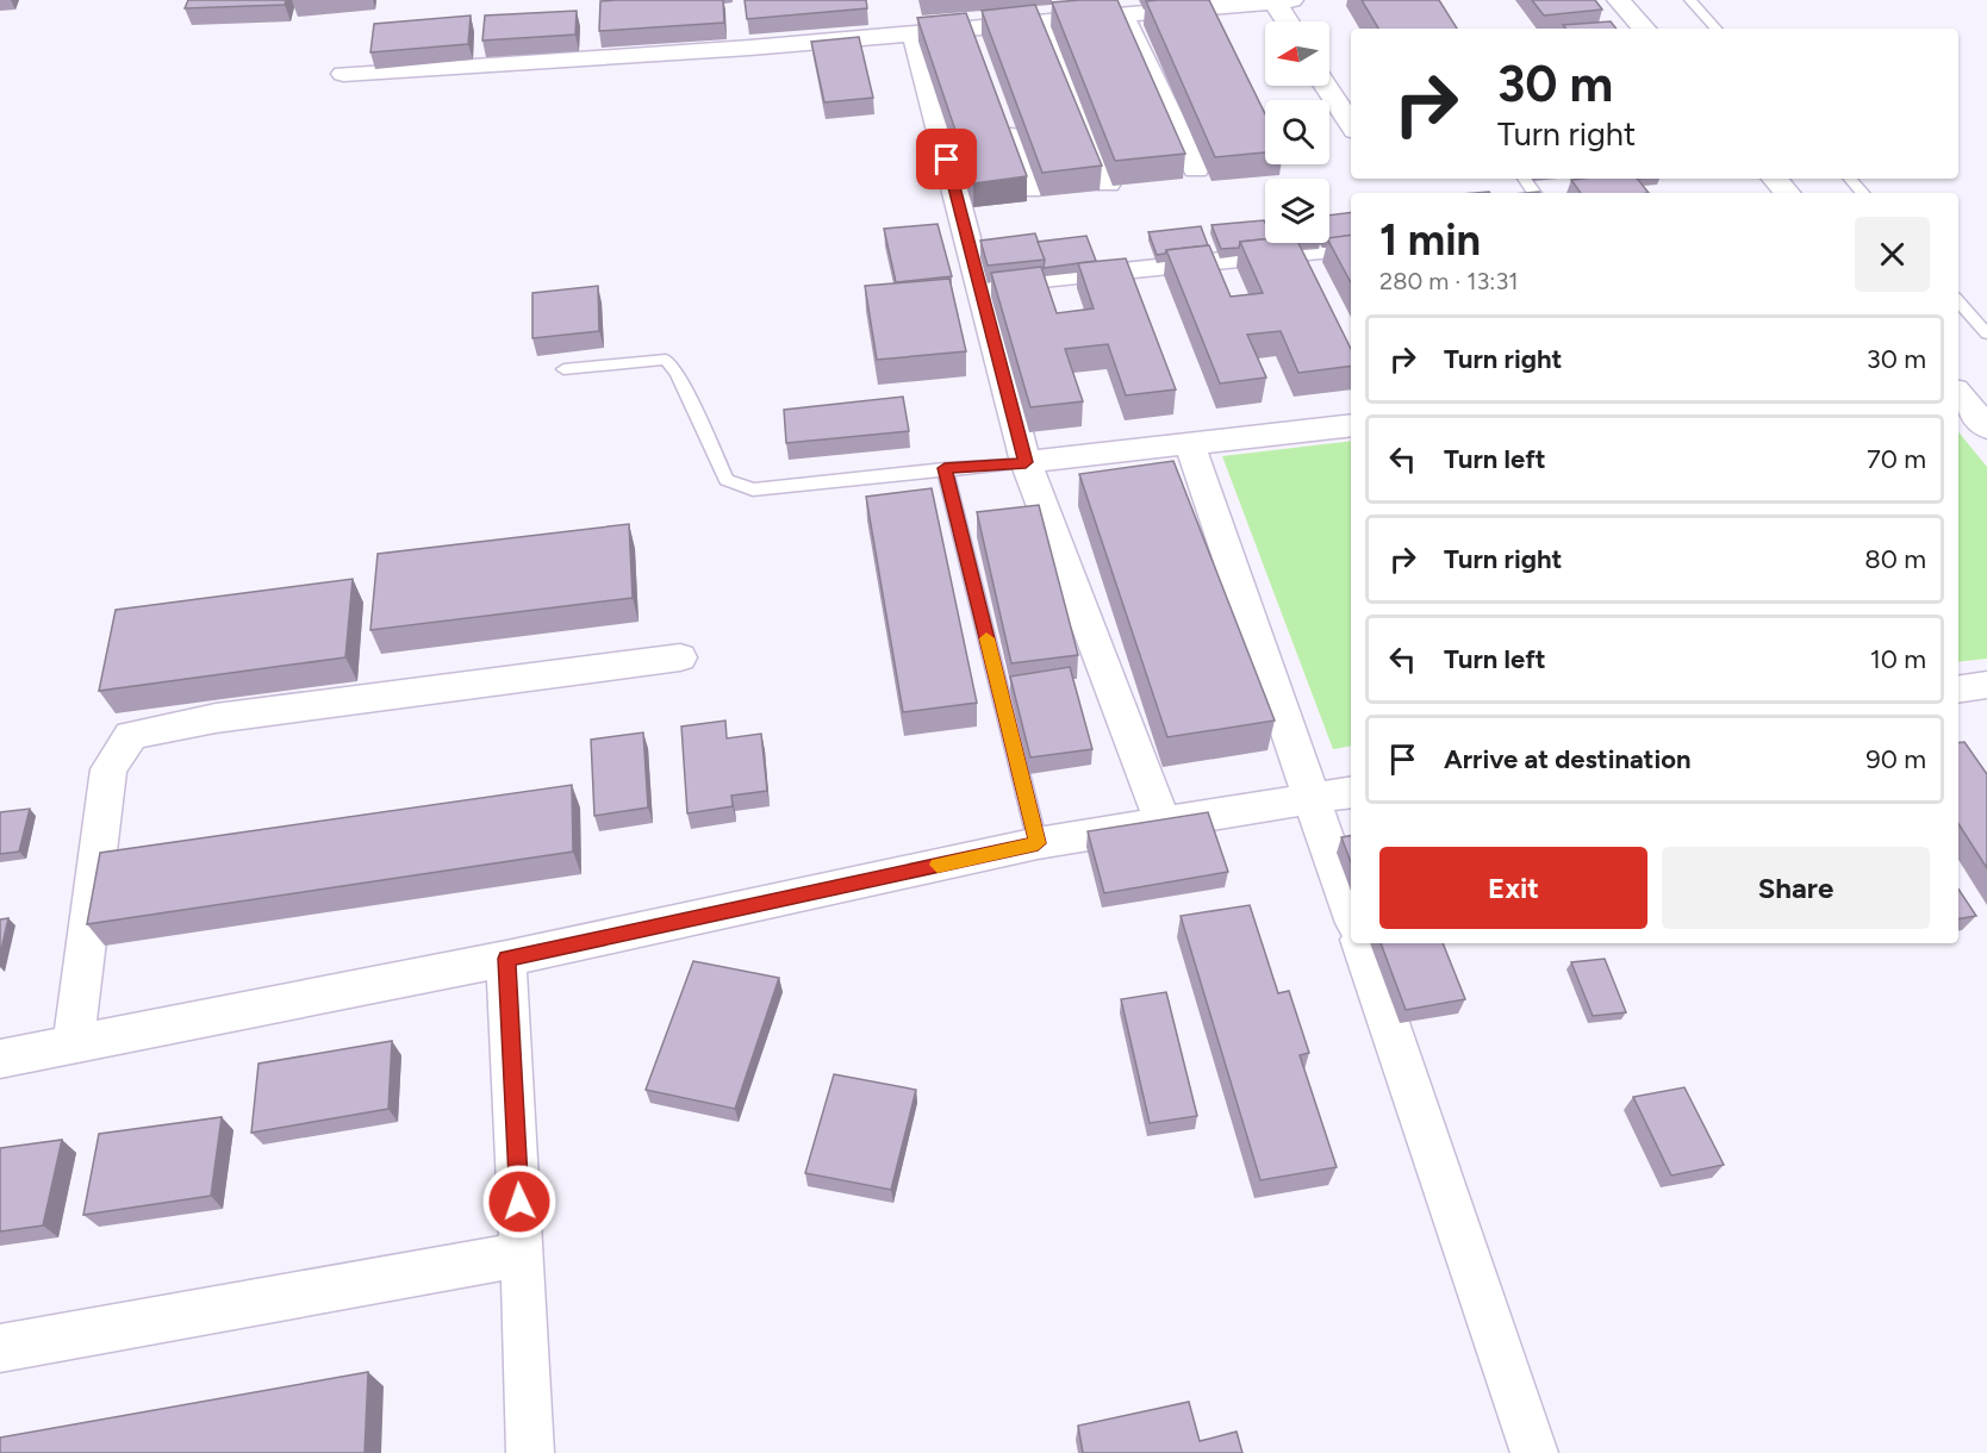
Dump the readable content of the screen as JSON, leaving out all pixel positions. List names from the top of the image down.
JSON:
{
  "north": "left",
  "page": {
    "turn": ["30 m", "Turn right"],
    "heading": ["1 min", "280 m · 13:31"],
    "list": [
      {
        "name": "Turn right",
        "value": "30 m"
      },
      {
        "name": "Turn left",
        "value": "70 m"
      },
      {
        "name": "Turn right",
        "value": "80 m"
      },
      {
        "name": "Turn left",
        "value": "10 m"
      },
      {
        "name": "Arrive at destination",
        "value": "90 m"
      }
    ],
    "buttons": ["Exit", "Share"]
  }
}
